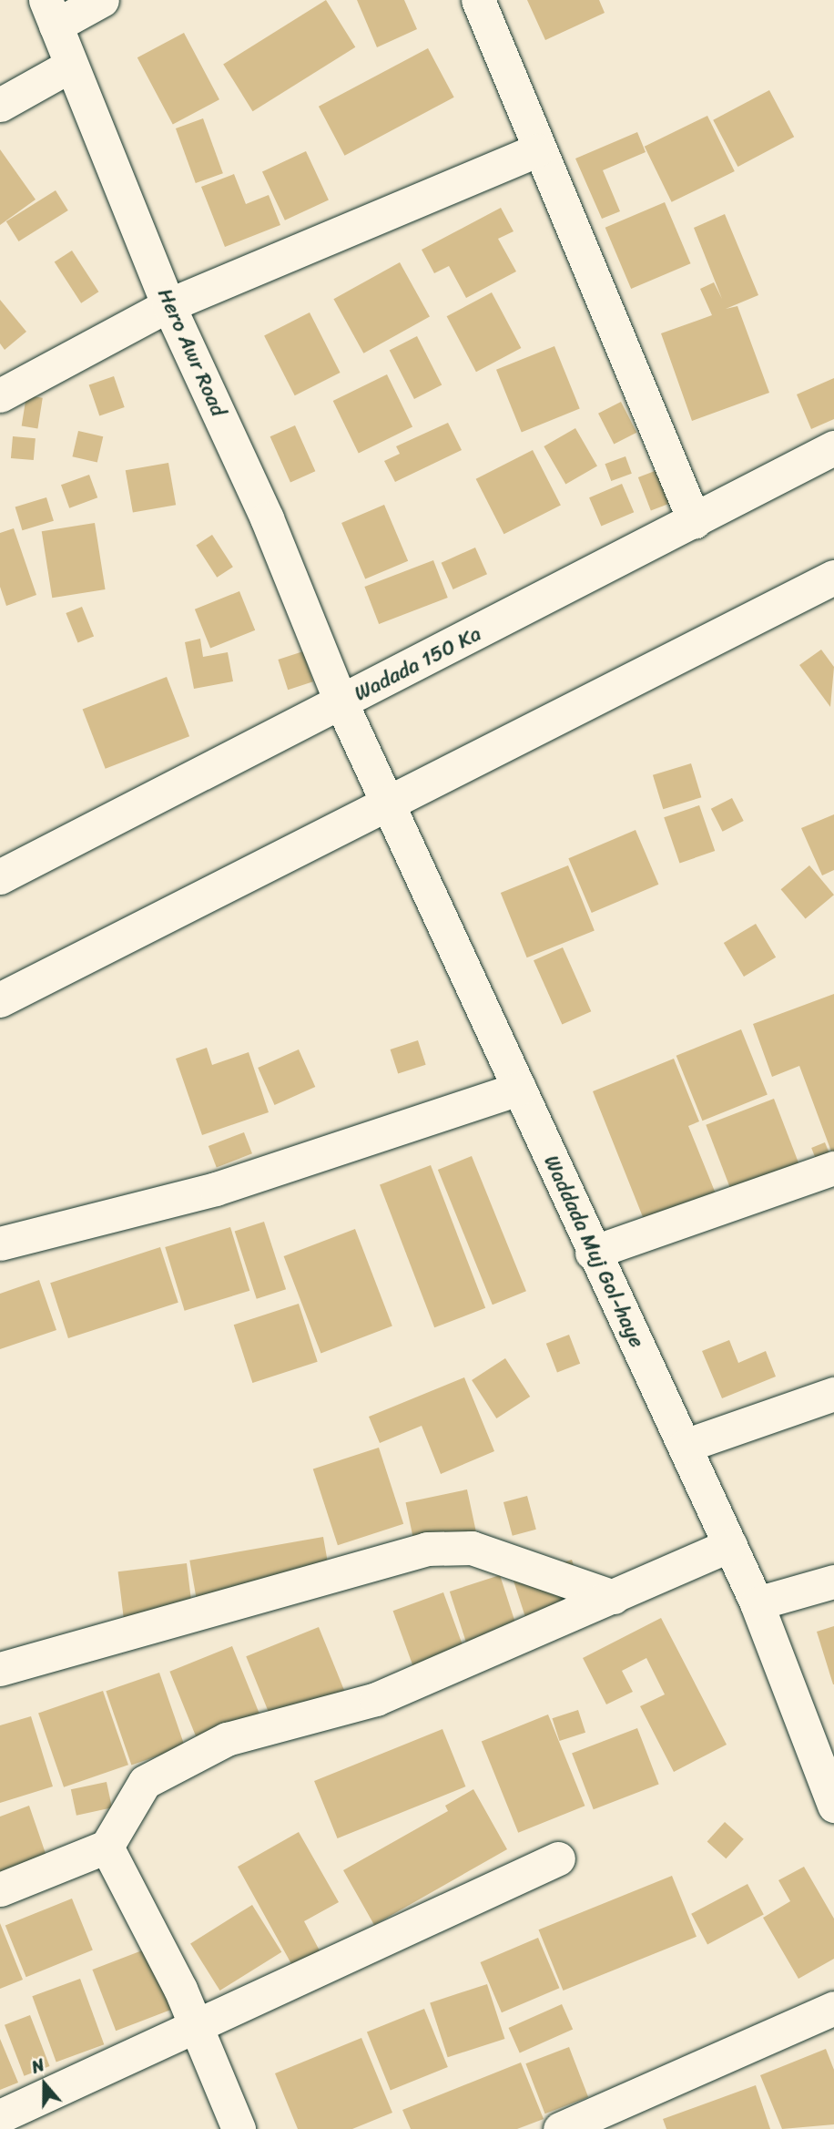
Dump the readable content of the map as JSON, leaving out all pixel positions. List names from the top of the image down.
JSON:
{
  "streets": {
    "street": ["Hero Awr Road", "Wadada 150 Ka", "Waddada Muj Gol-haye"]
  },
  "crossings": [
    ["Hero Awr Road", "Wadada 150 Ka"],
    ["Hero Awr Road", "Waddada Muj Gol-haye"],
    ["Wadada 150 Ka", "Waddada Muj Gol-haye"]
  ],
  "north": "top"
}
